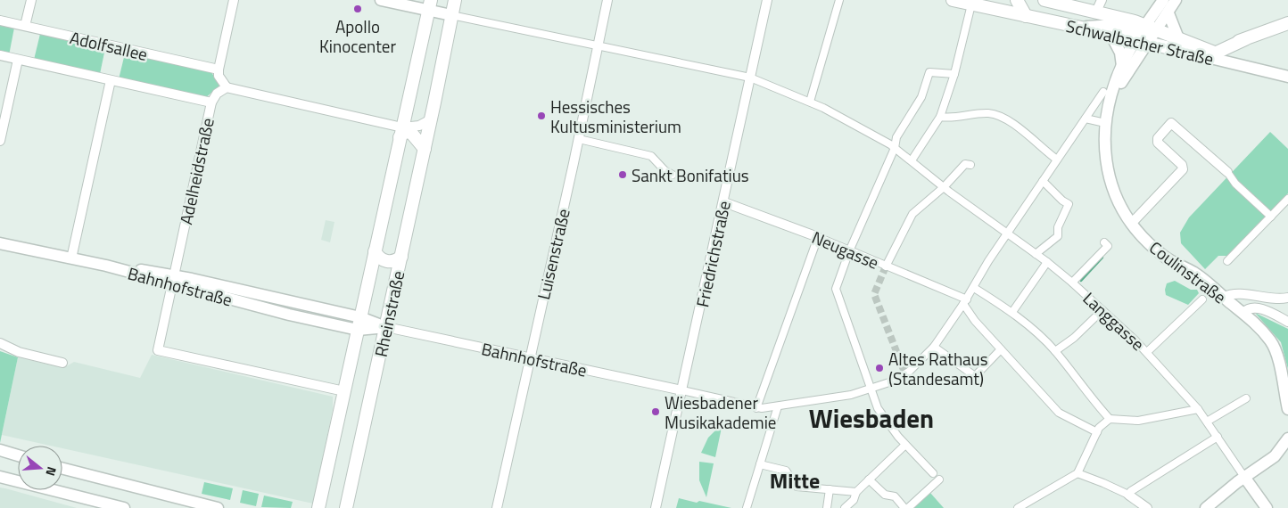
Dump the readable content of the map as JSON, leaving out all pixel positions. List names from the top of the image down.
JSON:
{
  "streets": {
    "main road": ["Schwalbacher Straße", "Rheinstraße"],
    "street": [
      "Adolfsallee",
      "Adelheidstraße",
      "Neugasse",
      "Luisenstraße",
      "Friedrichstraße",
      "Coulinstraße",
      "Bahnhofstraße",
      "Langgasse"
    ]
  },
  "crossings": [
    ["Schwalbacher Straße", "Coulinstraße"],
    ["Adolfsallee", "Adelheidstraße"],
    ["Adelheidstraße", "Bahnhofstraße"],
    ["Adelheidstraße", "Rheinstraße"],
    ["Neugasse", "Friedrichstraße"],
    ["Luisenstraße", "Bahnhofstraße"],
    ["Luisenstraße", "Langgasse"],
    ["Friedrichstraße", "Bahnhofstraße"],
    ["Friedrichstraße", "Langgasse"],
    ["Bahnhofstraße", "Rheinstraße"],
    ["Rheinstraße", "Langgasse"]
  ],
  "districts": ["Wiesbaden", "Mitte"],
  "places": [
    "Apollo Kinocenter",
    "Hessisches Kultusministerium",
    "Sankt Bonifatius",
    "Altes Rathaus (Standesamt)",
    "Wiesbadener Musikakademie"
  ],
  "north": "right"
}
